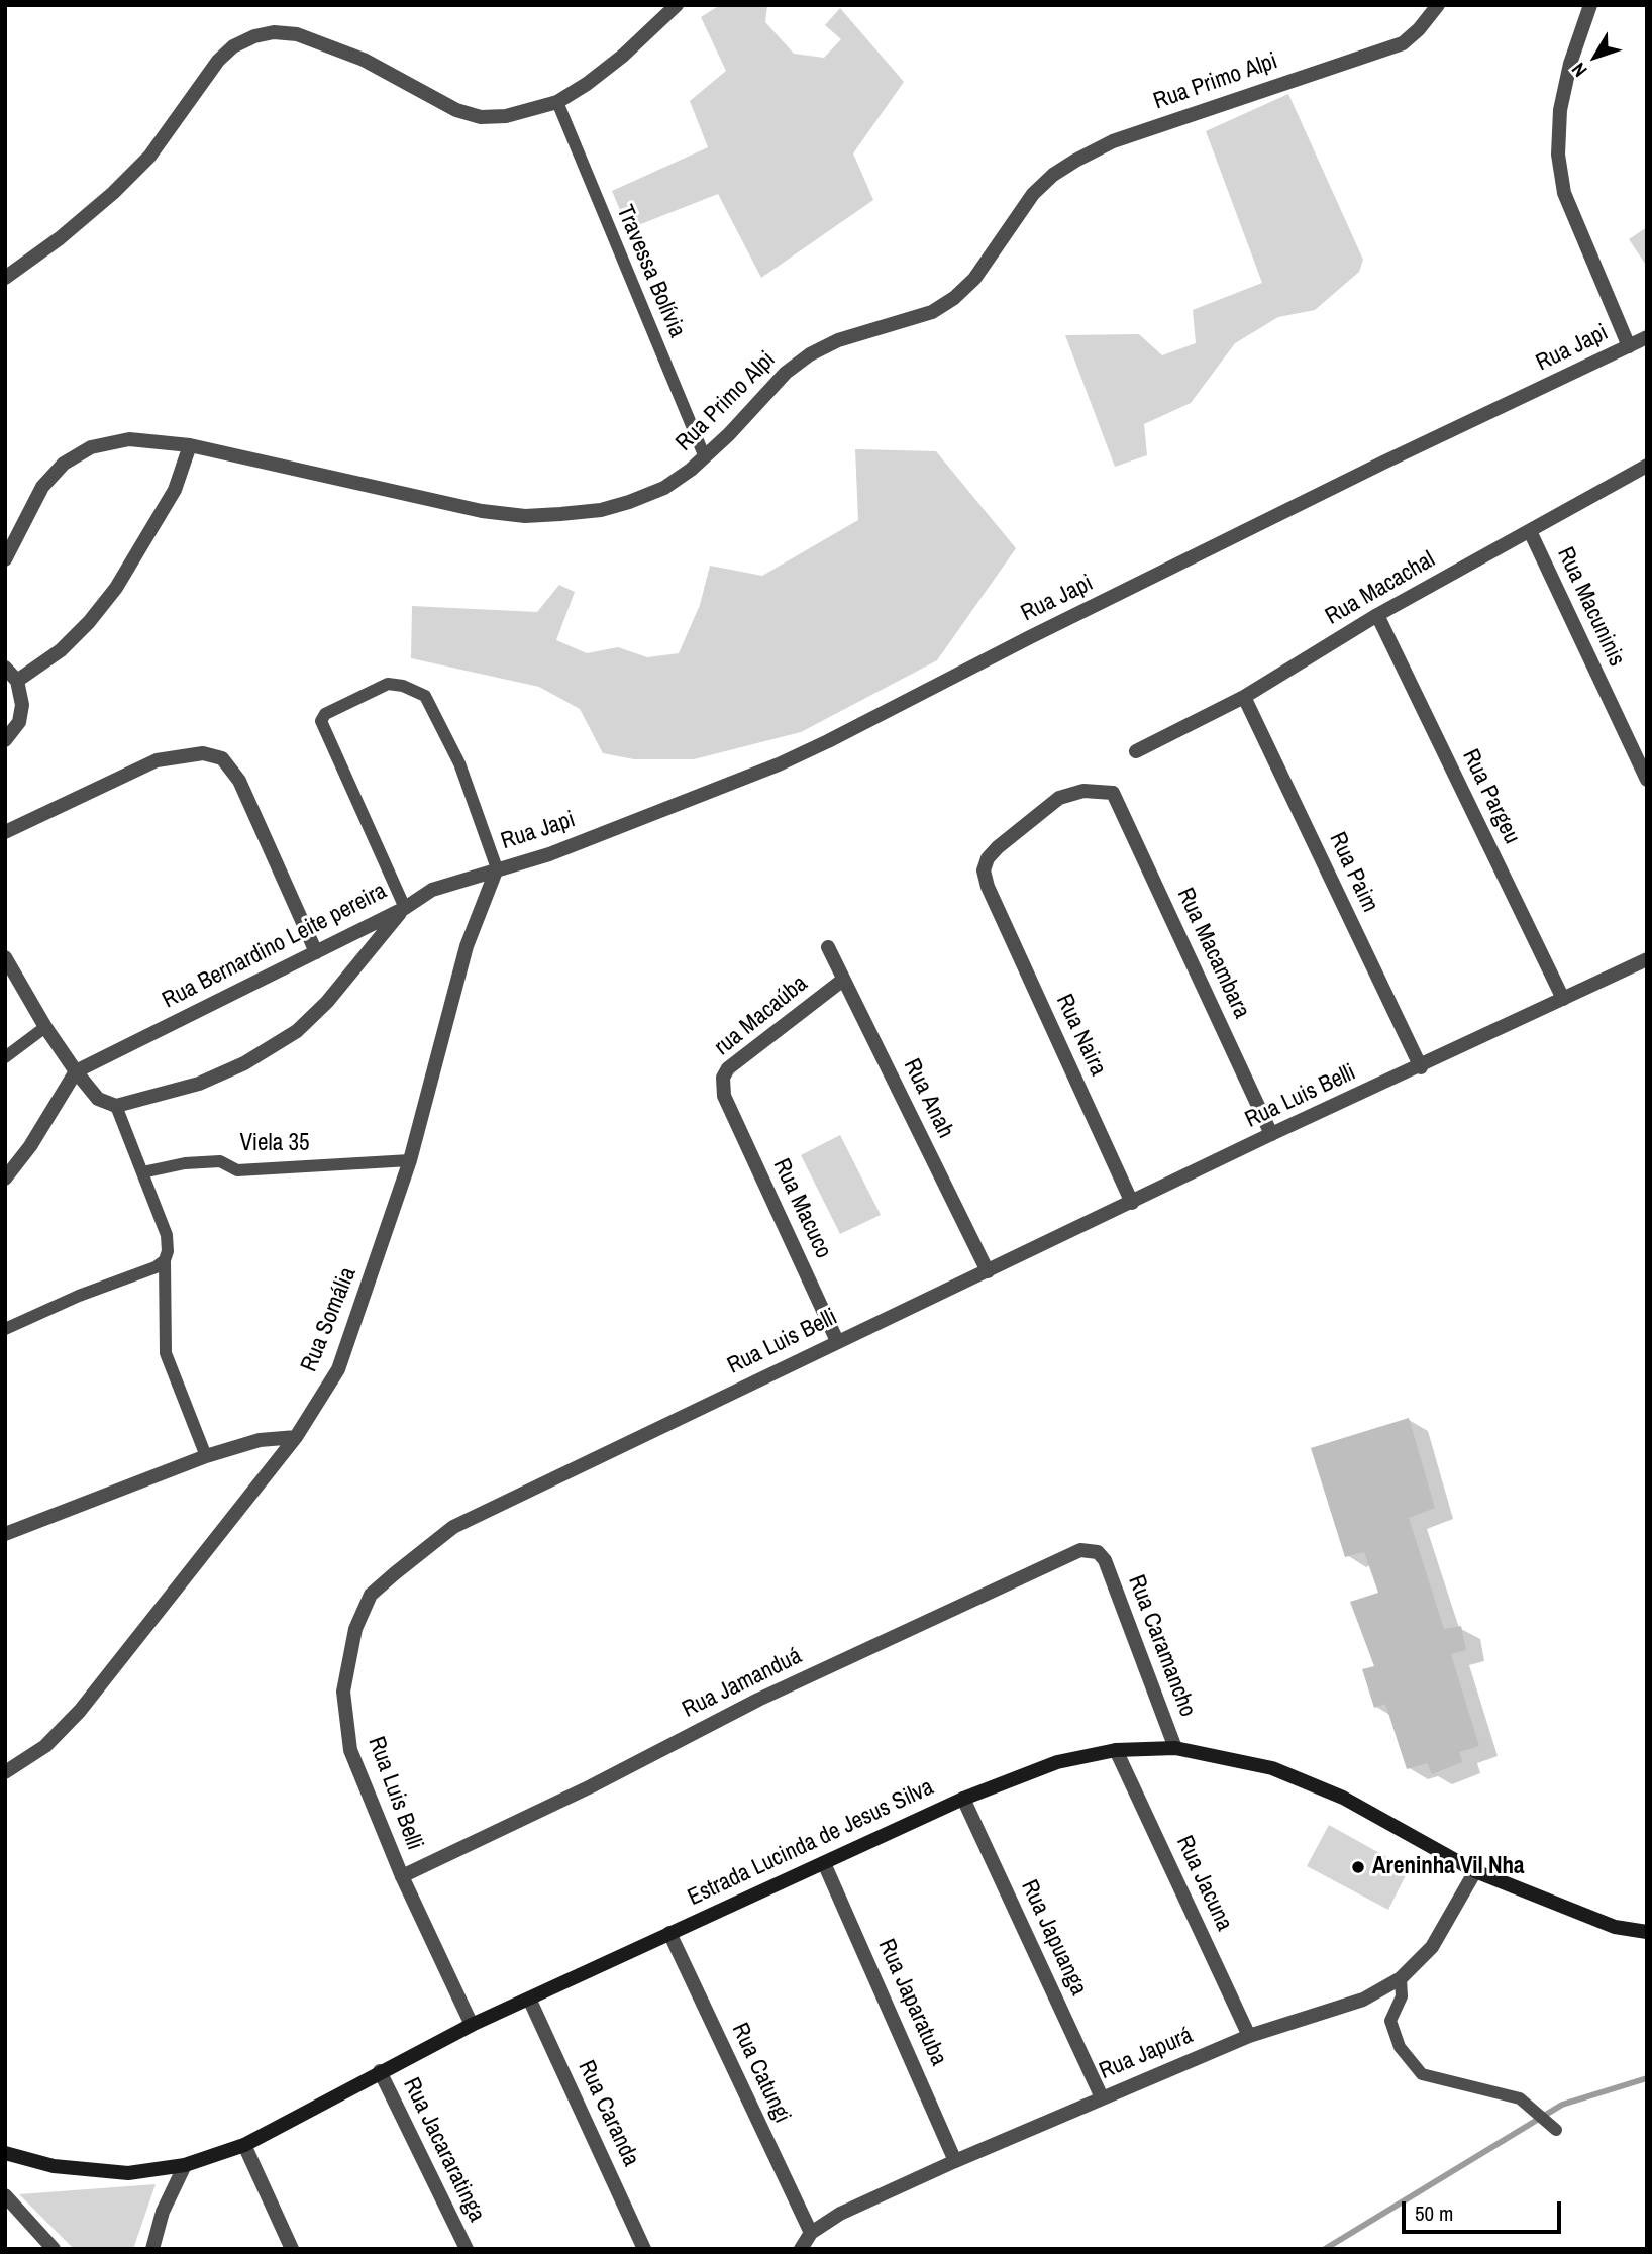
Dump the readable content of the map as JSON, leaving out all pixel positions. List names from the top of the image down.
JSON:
{
  "streets": {
    "main road": ["Estrada Lucinda de Jesus Silva"],
    "street": [
      "Rua Primo Alpi",
      "Rua Japi",
      "Rua Macachal",
      "Rua Macuninis",
      "Rua Pargeu",
      "Rua Paim",
      "Rua Bernardino Leite pereira",
      "Rua Macambara",
      "rua Macaúba",
      "Rua Naira",
      "Rua Luis Belli",
      "Rua Anah",
      "Rua Macuco",
      "Rua Somália",
      "Rua Caramancho",
      "Rua Jamanduá",
      "Rua Jacuna",
      "Rua Japuanga",
      "Rua Japaratuba",
      "Rua Japurá",
      "Rua Catungi",
      "Rua Caranda",
      "Rua Jacararatinga"
    ],
    "lane": ["Travessa Bolívia", "Viela 35"]
  },
  "crossings": [
    ["Rua Primo Alpi", "Travessa Bolívia"],
    ["Rua Japi", "Rua Bernardino Leite pereira"],
    ["Rua Japi", "Rua Somália"],
    ["Rua Macachal", "Rua Macuninis"],
    ["Rua Macachal", "Rua Pargeu"],
    ["Rua Macachal", "Rua Paim"],
    ["Rua Pargeu", "Rua Luis Belli"],
    ["Rua Paim", "Rua Luis Belli"],
    ["Rua Bernardino Leite pereira", "Rua Somália"],
    ["Rua Macambara", "Rua Naira"],
    ["Rua Macambara", "Rua Luis Belli"],
    ["rua Macaúba", "Rua Anah"],
    ["rua Macaúba", "Rua Macuco"],
    ["Rua Naira", "Rua Luis Belli"],
    ["Rua Luis Belli", "Rua Anah"],
    ["Rua Luis Belli", "Rua Macuco"],
    ["Rua Luis Belli", "Rua Jamanduá"],
    ["Rua Luis Belli", "Estrada Lucinda de Jesus Silva"],
    ["Viela 35", "Rua Somália"],
    ["Rua Caramancho", "Rua Jamanduá"],
    ["Rua Caramancho", "Estrada Lucinda de Jesus Silva"],
    ["Estrada Lucinda de Jesus Silva", "Rua Jacuna"],
    ["Estrada Lucinda de Jesus Silva", "Rua Japuanga"],
    ["Estrada Lucinda de Jesus Silva", "Rua Japaratuba"],
    ["Estrada Lucinda de Jesus Silva", "Rua Japurá"],
    ["Estrada Lucinda de Jesus Silva", "Rua Catungi"],
    ["Estrada Lucinda de Jesus Silva", "Rua Caranda"],
    ["Estrada Lucinda de Jesus Silva", "Rua Jacararatinga"],
    ["Rua Jacuna", "Rua Japurá"],
    ["Rua Japuanga", "Rua Japurá"],
    ["Rua Japaratuba", "Rua Japurá"],
    ["Rua Japurá", "Rua Catungi"]
  ],
  "places": ["Areninha Vil Nha"],
  "scale_bar": "50 m",
  "north": "bottom left"
}
